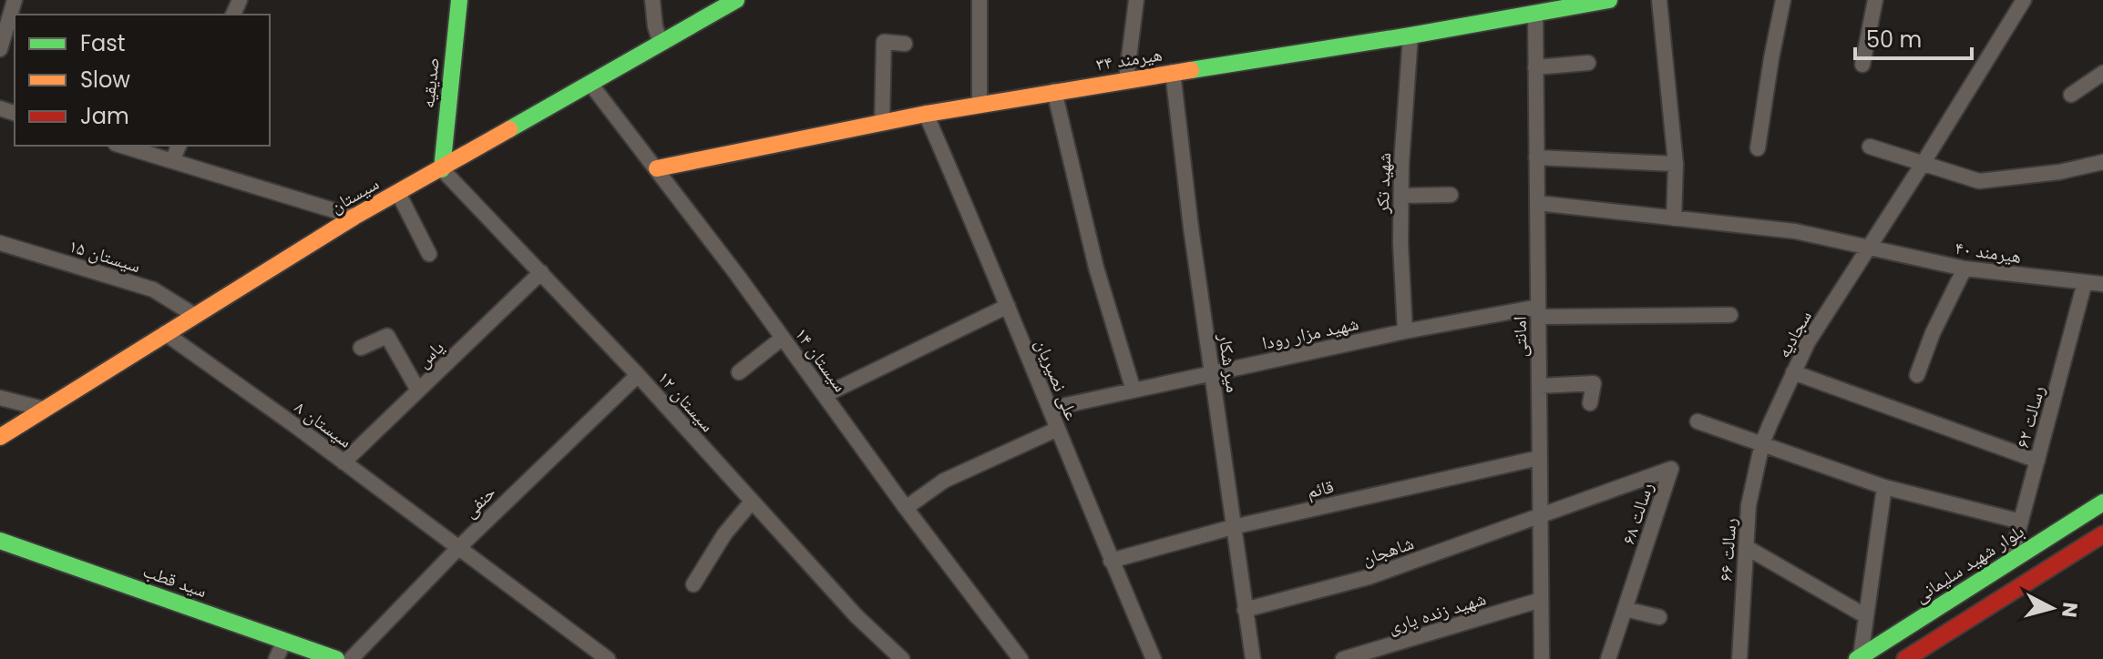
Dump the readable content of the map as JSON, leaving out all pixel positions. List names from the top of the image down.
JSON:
{
  "streets": {
    "street": [
      "هیرمند ۳۴",
      "صدیقیه",
      "شهید تکر",
      "سیستان",
      "هیرمند ۴۰",
      "سیستان ۱۵",
      "شهید مزار رودا",
      "سجادیه",
      "امانتی",
      "یاس",
      "سیستان ۱۴",
      "میر شکار",
      "علی نصیریان",
      "سیستان ۱۲",
      "رسالت ۶۲",
      "سیستان ۸",
      "قائم",
      "حنفی",
      "رسالت ۶۸",
      "رسالت ۶۶",
      "شاهجان",
      "بلوار شهید سلیمانی",
      "سید قطب",
      "شهید زنده یاری"
    ]
  },
  "crossings": [
    ["هیرمند ۳۴", "شهید تکر"],
    ["هیرمند ۳۴", "امانتی"],
    ["هیرمند ۳۴", "سیستان ۱۴"],
    ["هیرمند ۳۴", "میر شکار"],
    ["هیرمند ۳۴", "علی نصیریان"],
    ["صدیقیه", "سیستان"],
    ["صدیقیه", "سیستان ۱۲"],
    ["شهید تکر", "شهید مزار رودا"],
    ["سیستان", "سیستان ۱۵"],
    ["سیستان", "سیستان ۱۴"],
    ["سیستان", "سیستان ۱۲"],
    ["سیستان", "سیستان ۸"],
    ["هیرمند ۴۰", "سجادیه"],
    ["هیرمند ۴۰", "امانتی"],
    ["هیرمند ۴۰", "رسالت ۶۲"],
    ["شهید مزار رودا", "امانتی"],
    ["شهید مزار رودا", "میر شکار"],
    ["شهید مزار رودا", "علی نصیریان"],
    ["سجادیه", "رسالت ۶۶"],
    ["امانتی", "قائم"],
    ["امانتی", "رسالت ۶۸"],
    ["امانتی", "شاهجان"],
    ["امانتی", "شهید زنده یاری"],
    ["یاس", "سیستان ۱۲"],
    ["یاس", "سیستان ۸"],
    ["میر شکار", "قائم"],
    ["میر شکار", "شاهجان"],
    ["علی نصیریان", "قائم"],
    ["سیستان ۱۲", "حنفی"],
    ["رسالت ۶۲", "بلوار شهید سلیمانی"],
    ["سیستان ۸", "حنفی"],
    ["رسالت ۶۸", "شاهجان"]
  ],
  "legend": ["Fast", "Slow", "Jam"],
  "scale_bar": "50 m",
  "north": "right"
}
